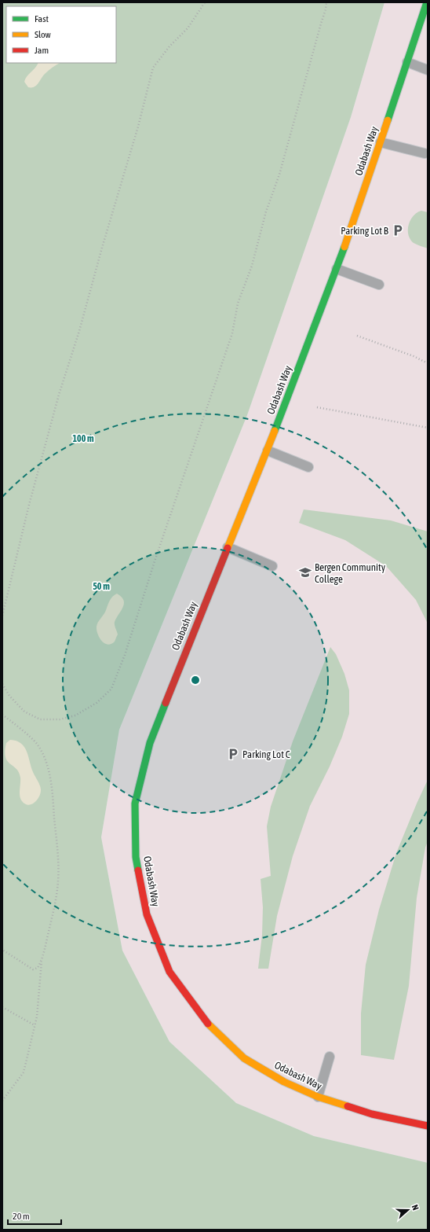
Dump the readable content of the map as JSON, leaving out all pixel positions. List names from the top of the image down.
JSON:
{
  "streets": {
    "street": ["Odabash Way"]
  },
  "places": {
    "parking": ["Parking Lot B", "Parking Lot C"],
    "school or university": ["Bergen Community College"]
  },
  "legend": ["Fast", "Slow", "Jam"],
  "scale_bar": "20 m",
  "north": "right",
  "rings": ["100 m", "50 m"]
}
